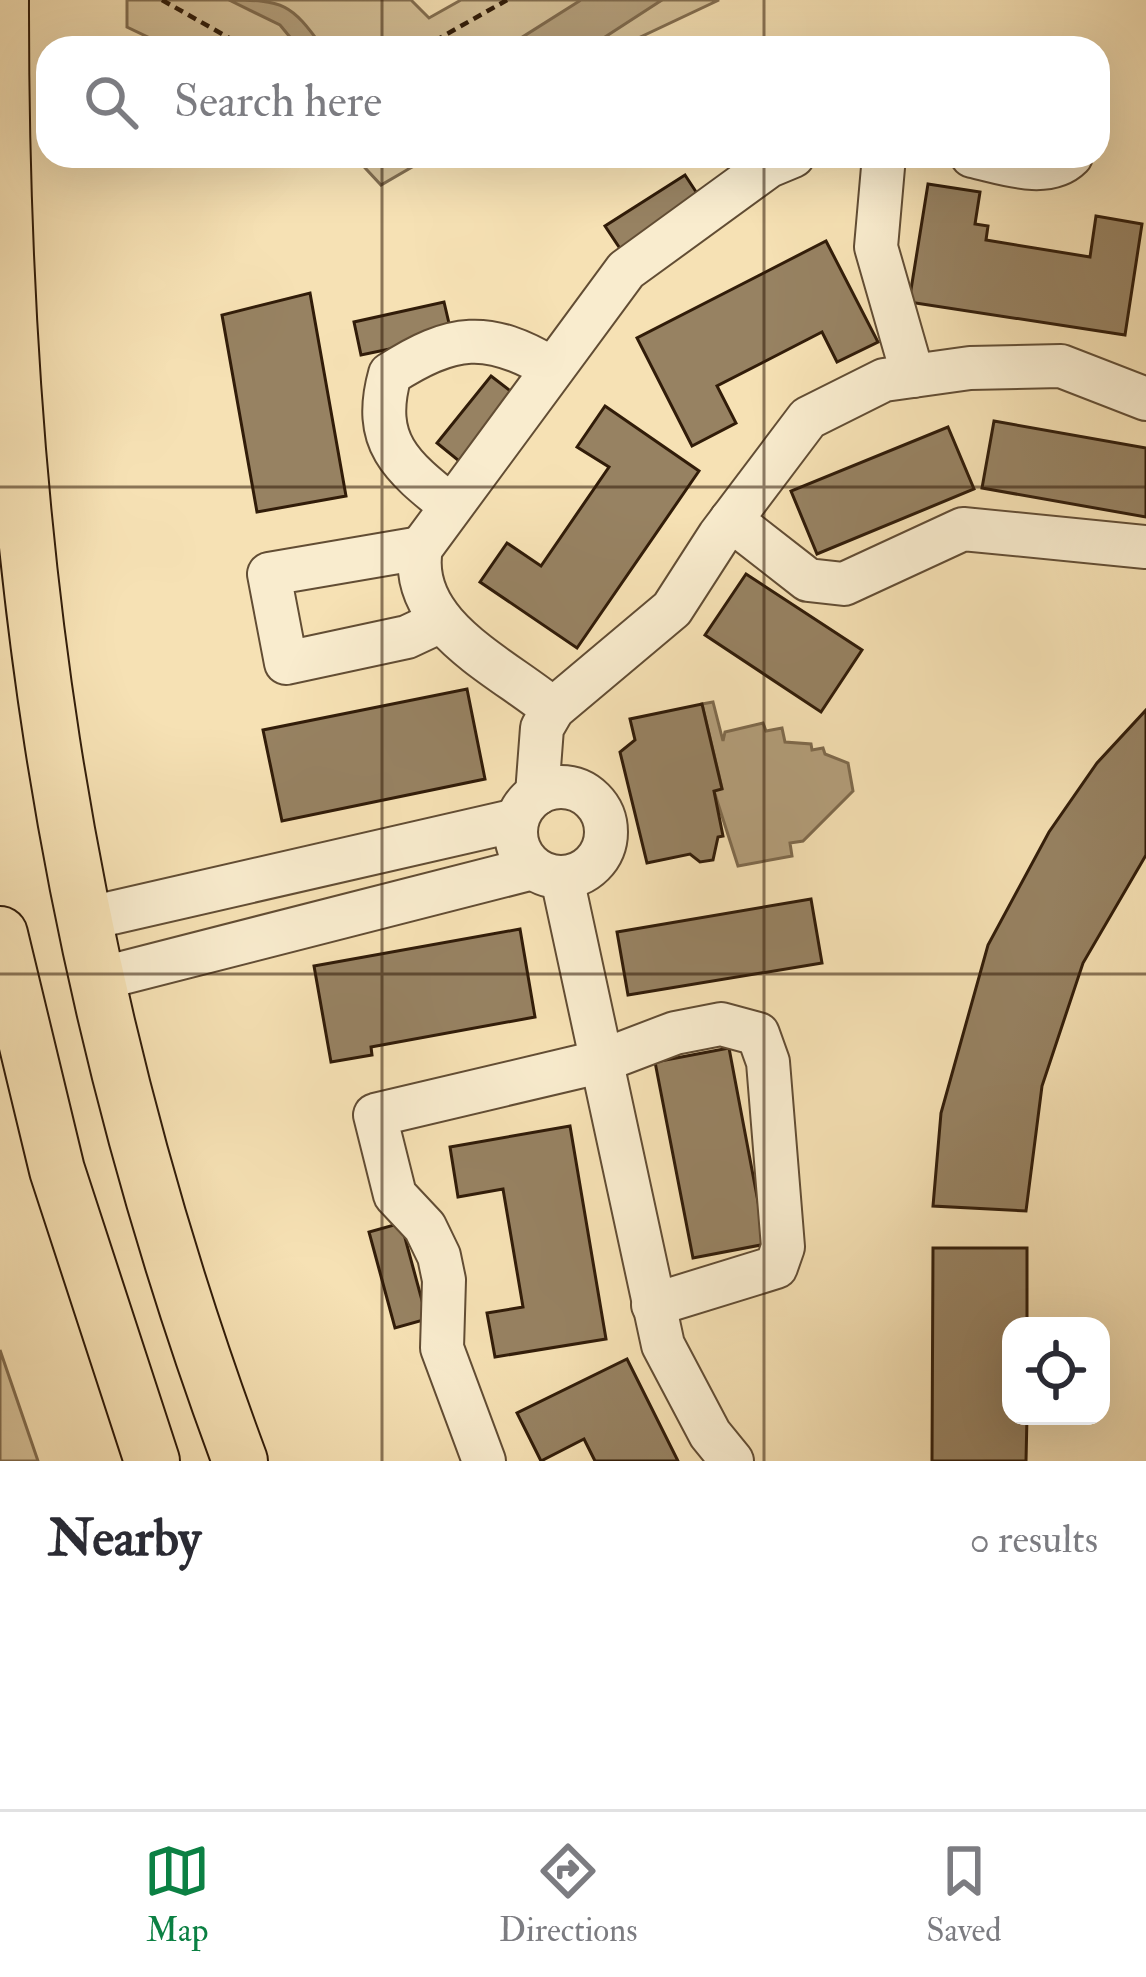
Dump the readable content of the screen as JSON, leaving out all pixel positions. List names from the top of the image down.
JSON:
{
  "page": {
    "search": "Search here",
    "heading": ["Nearby", "0 results"],
    "nav": ["Map", "Directions", "Saved"]
  }
}
